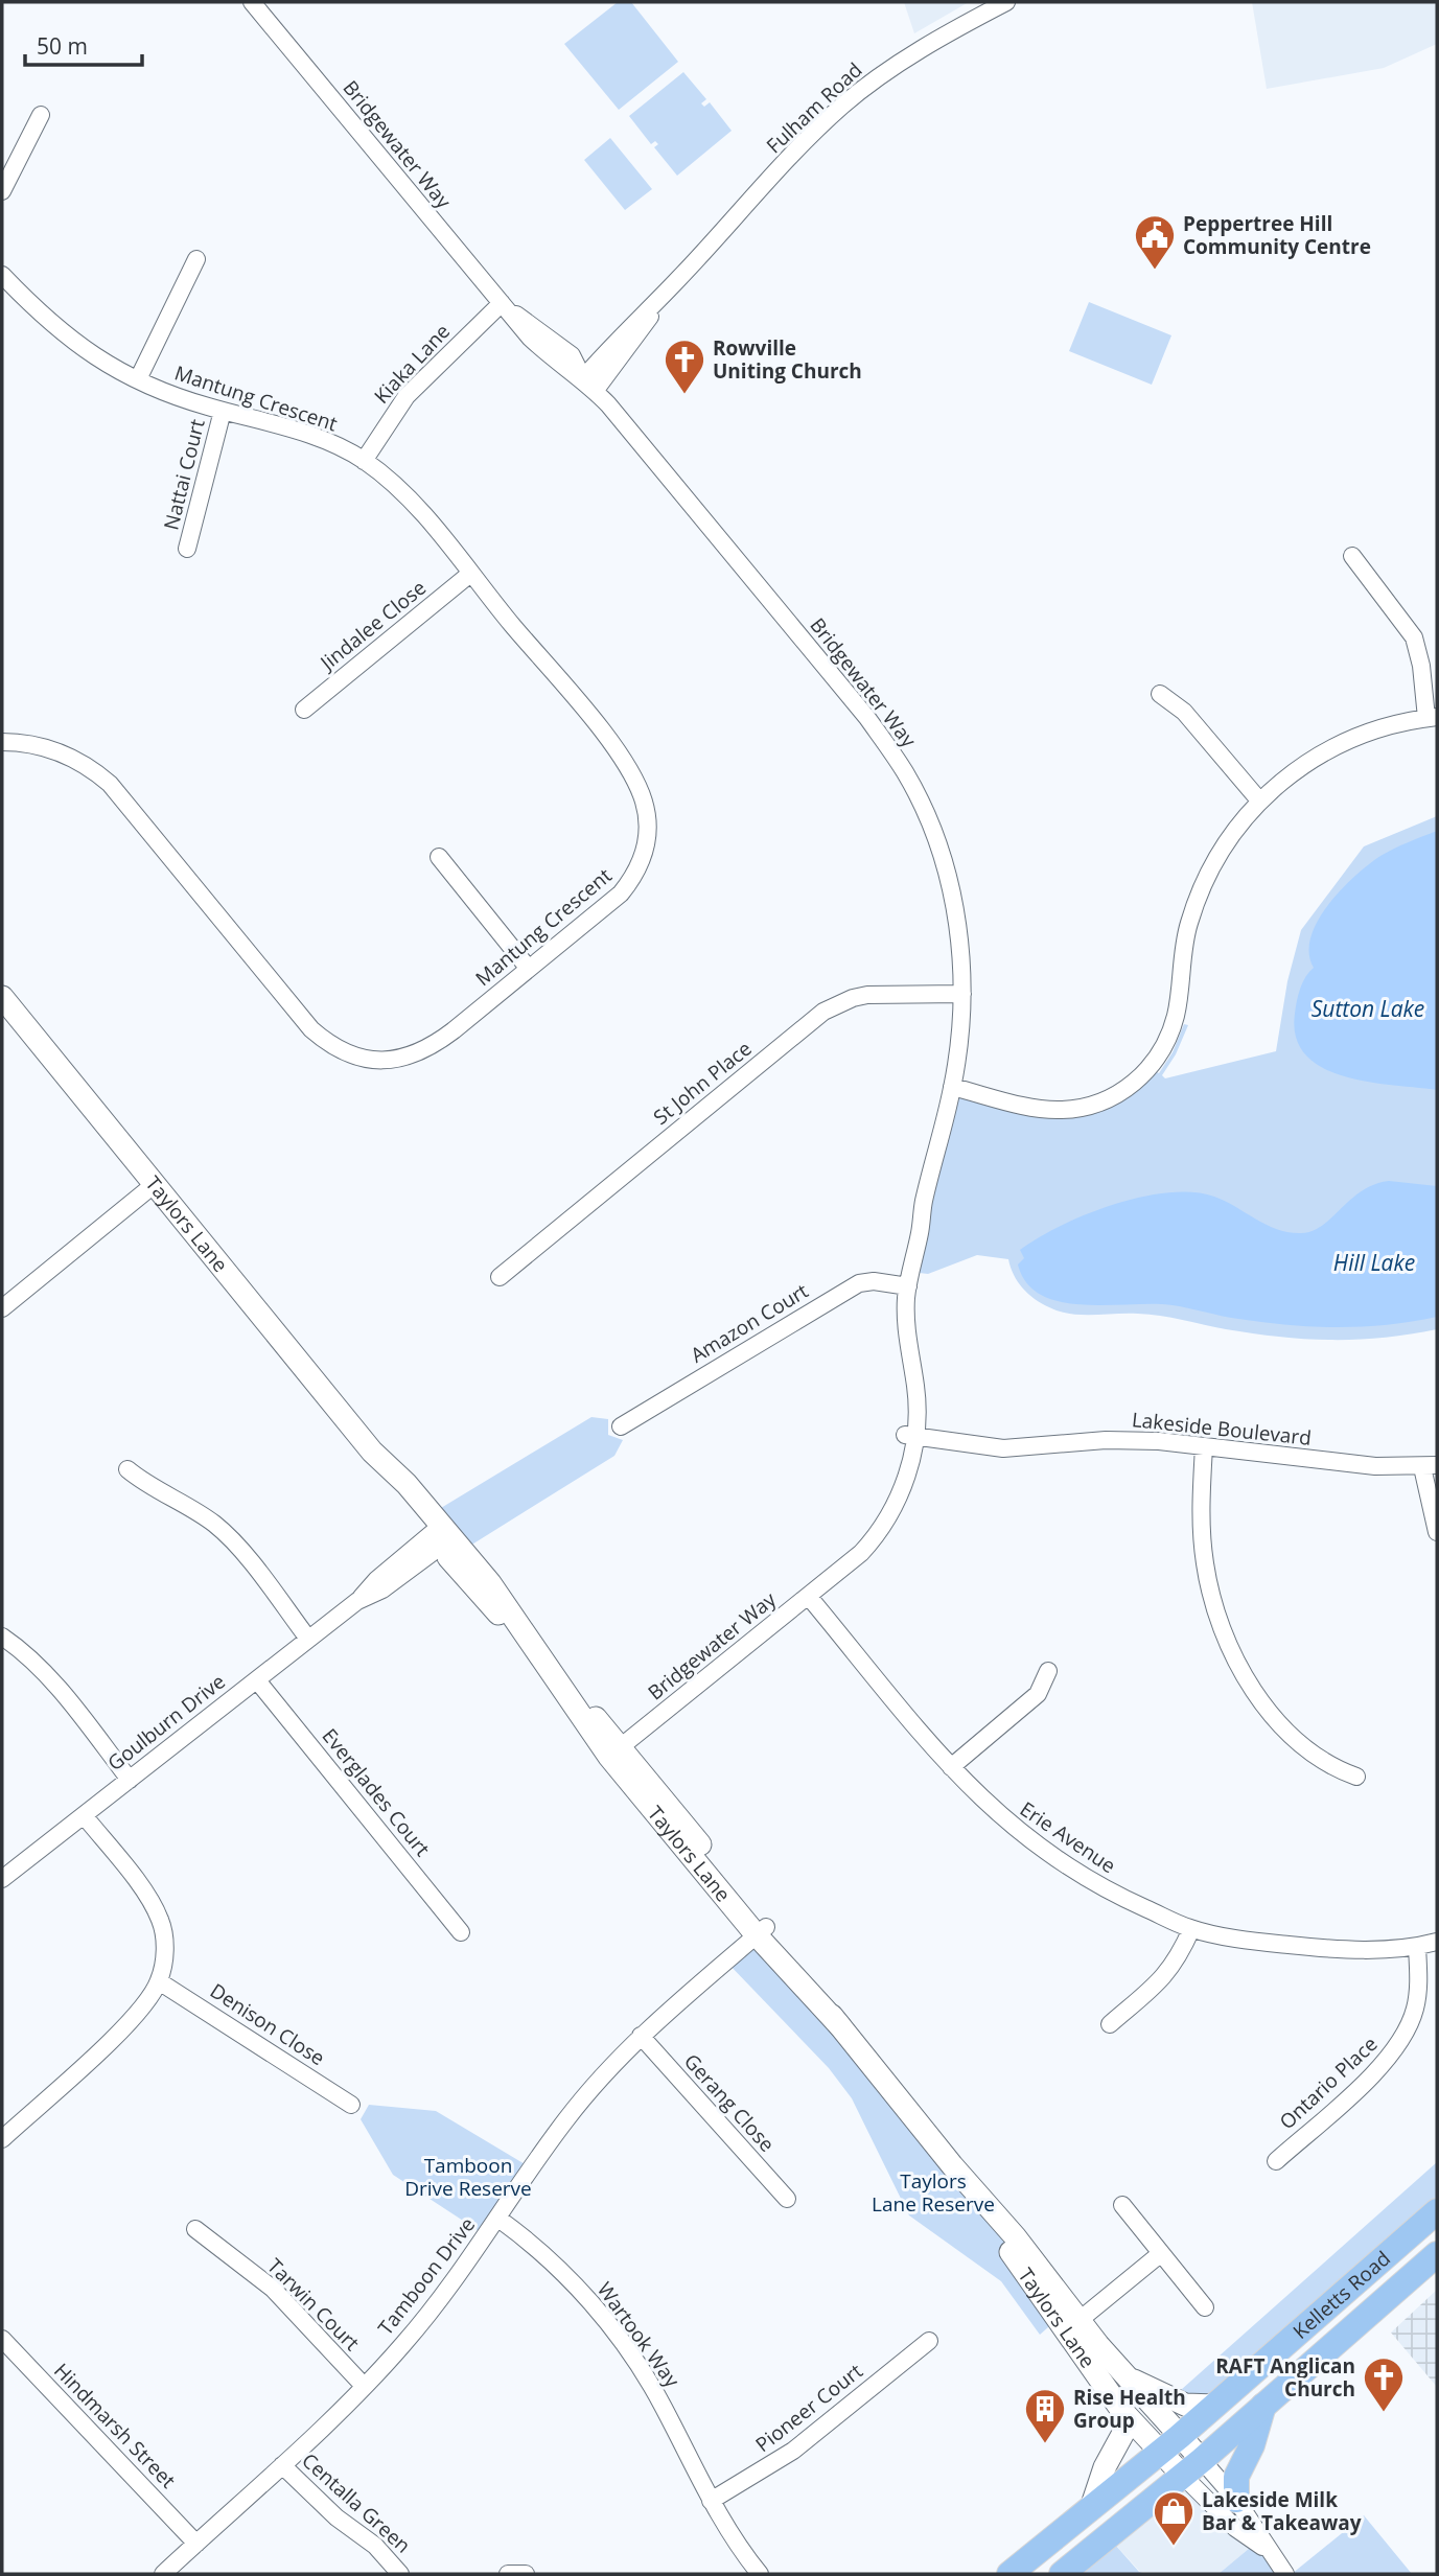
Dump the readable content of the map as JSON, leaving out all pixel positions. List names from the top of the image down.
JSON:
{
  "streets": {
    "main road": ["Taylors Lane", "Kelletts Road"],
    "street": [
      "Fulham Road",
      "Bridgewater Way",
      "Kiaka Lane",
      "Mantung Crescent",
      "Nattai Court",
      "Jindalee Close",
      "St John Place",
      "Amazon Court",
      "Lakeside Boulevard",
      "Goulburn Drive",
      "Everglades Court",
      "Erie Avenue",
      "Denison Close",
      "Ontario Place",
      "Gerang Close",
      "Tamboon Drive",
      "Tarwin Court",
      "Wartook Way",
      "Pioneer Court",
      "Hindmarsh Street",
      "Centalla Green"
    ]
  },
  "crossings": [
    ["Fulham Road", "Bridgewater Way"],
    ["Bridgewater Way", "Kiaka Lane"],
    ["Bridgewater Way", "St John Place"],
    ["Bridgewater Way", "Taylors Lane"],
    ["Bridgewater Way", "Amazon Court"],
    ["Bridgewater Way", "Lakeside Boulevard"],
    ["Bridgewater Way", "Erie Avenue"],
    ["Kiaka Lane", "Mantung Crescent"],
    ["Mantung Crescent", "Nattai Court"],
    ["Mantung Crescent", "Jindalee Close"],
    ["Taylors Lane", "Goulburn Drive"],
    ["Taylors Lane", "Tamboon Drive"],
    ["Taylors Lane", "Kelletts Road"],
    ["Goulburn Drive", "Everglades Court"],
    ["Erie Avenue", "Ontario Place"],
    ["Gerang Close", "Tamboon Drive"],
    ["Tamboon Drive", "Tarwin Court"],
    ["Tamboon Drive", "Wartook Way"],
    ["Tamboon Drive", "Hindmarsh Street"],
    ["Tamboon Drive", "Centalla Green"],
    ["Wartook Way", "Pioneer Court"]
  ],
  "water": ["Sutton Lake", "Hill Lake"],
  "parks": ["Tamboon Drive Reserve", "Taylors Lane Reserve"],
  "places": {
    "public building": ["Peppertree Hill Community Centre"],
    "church": ["Rowville Uniting Church", "RAFT Anglican Church"],
    "building": ["Rise Health Group"],
    "shop": ["Lakeside Milk Bar & Takeaway"]
  },
  "scale_bar": "50 m"
}
